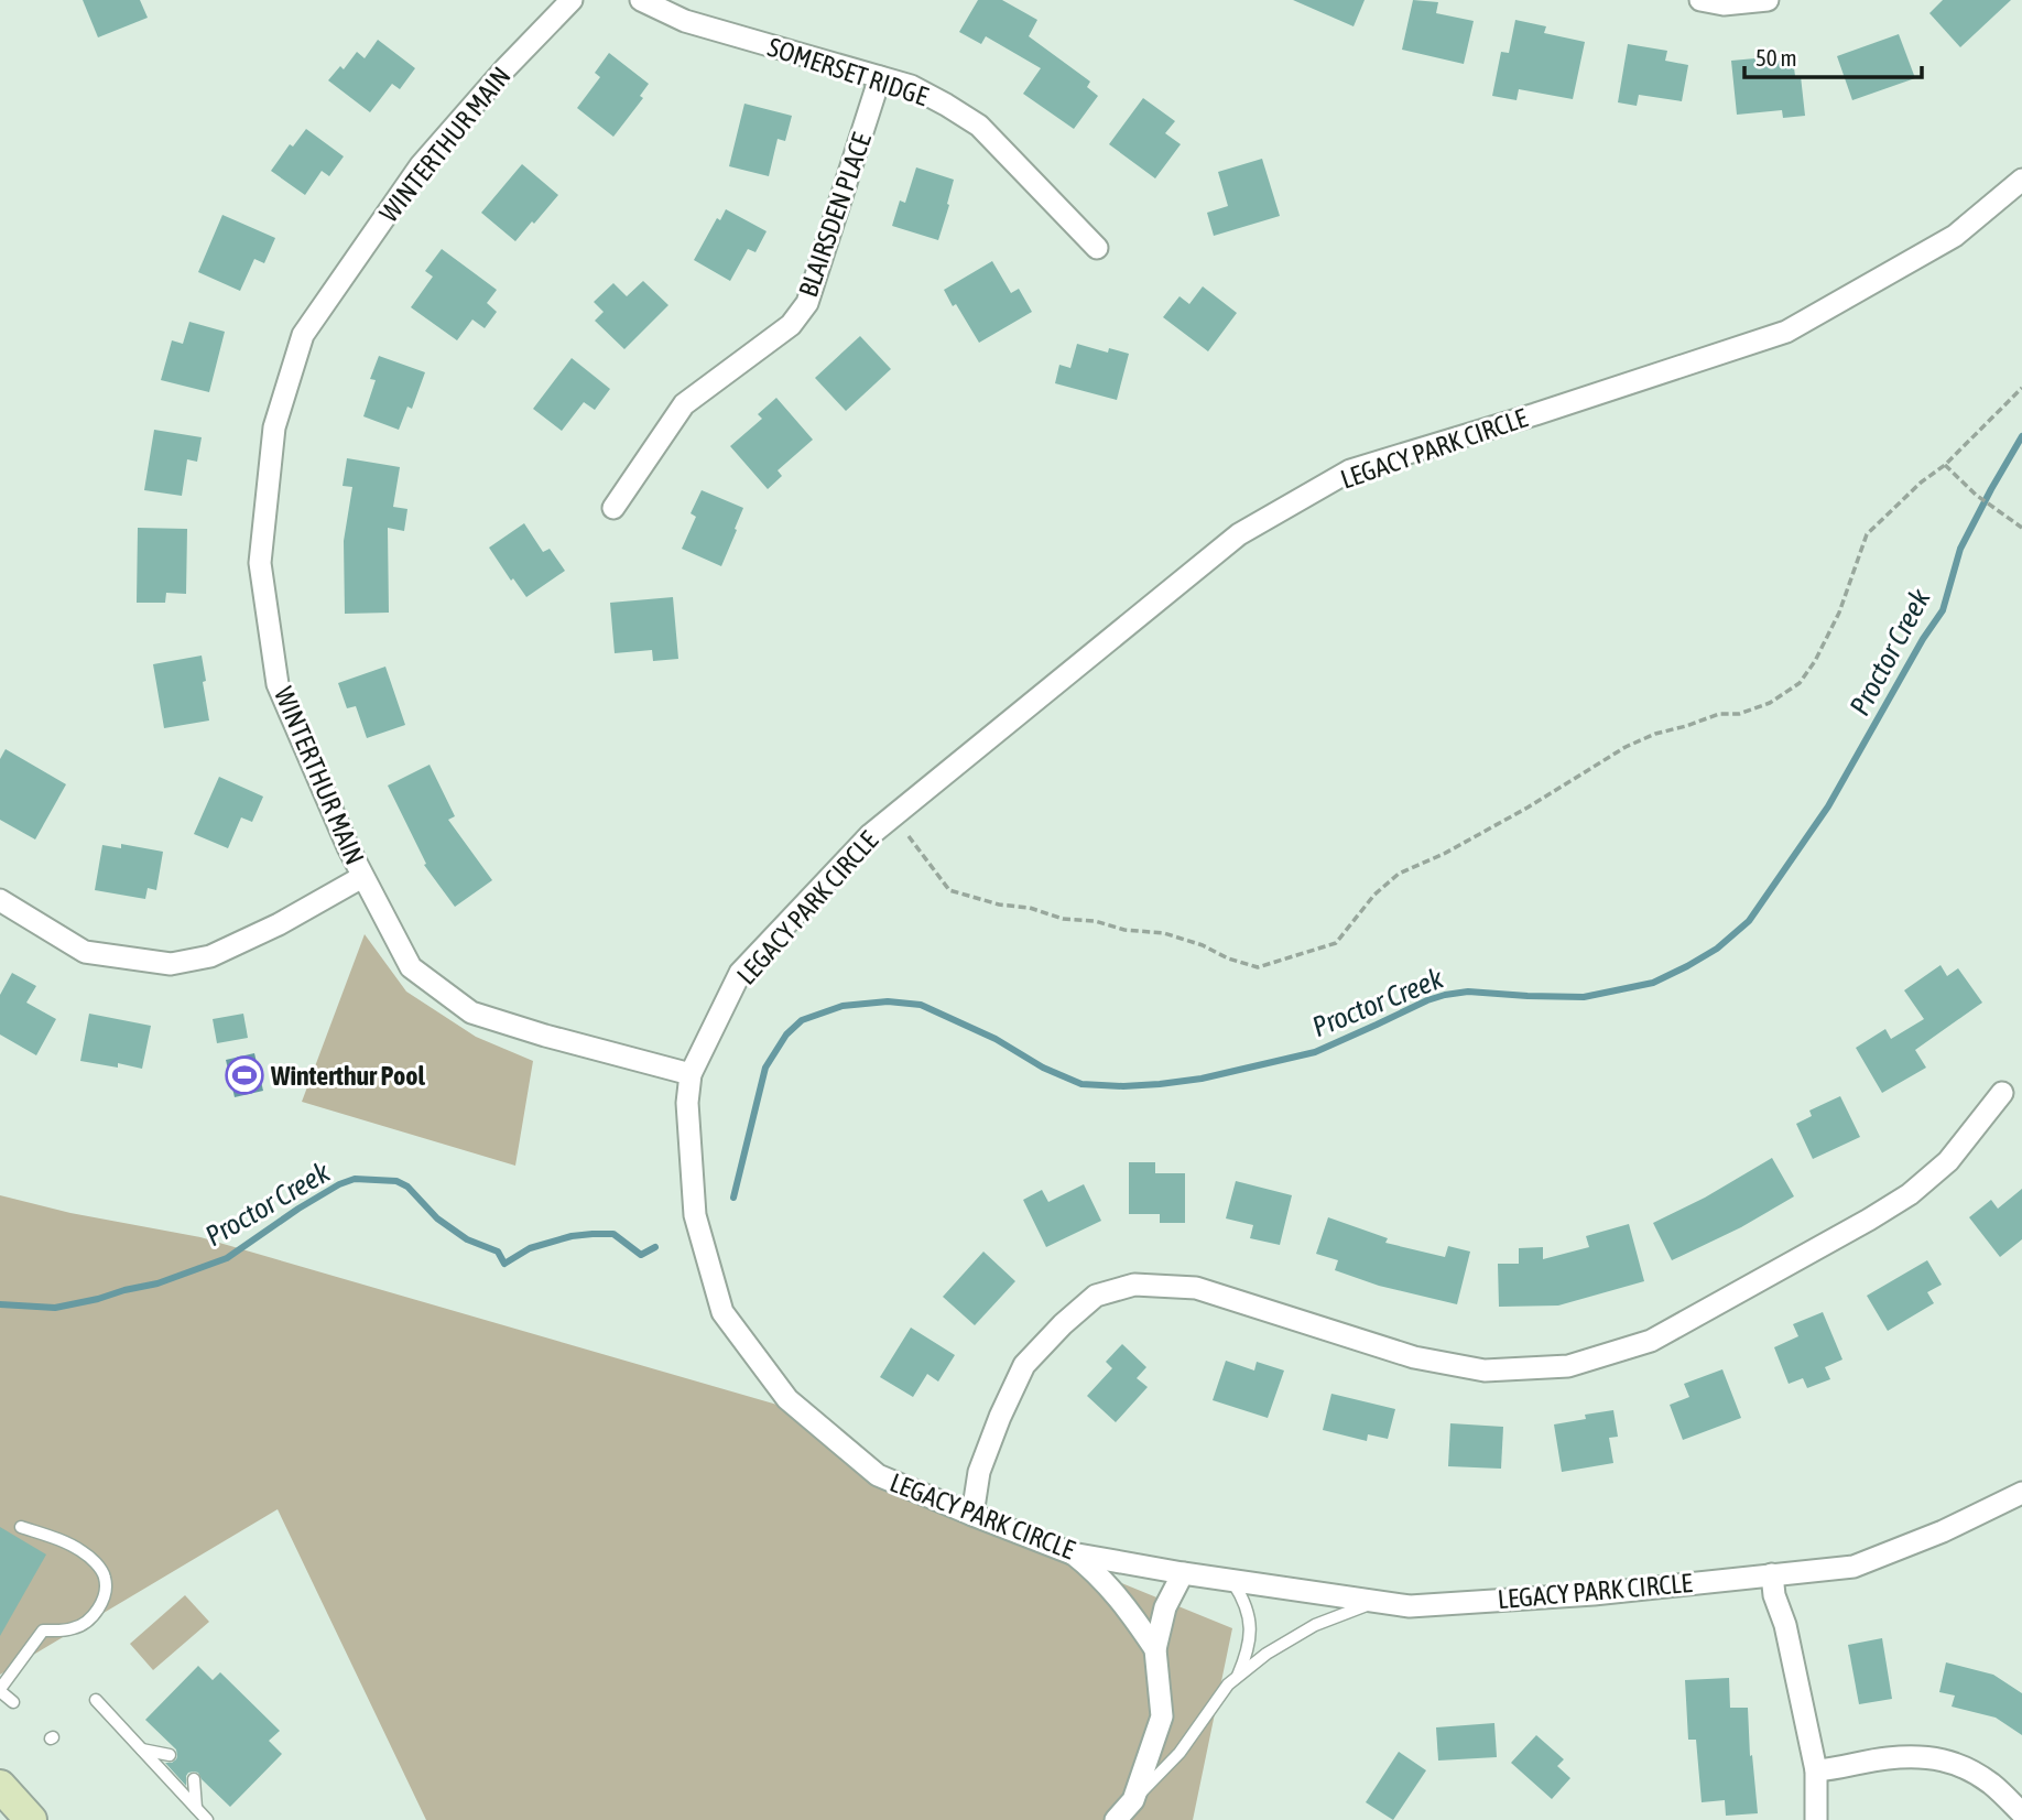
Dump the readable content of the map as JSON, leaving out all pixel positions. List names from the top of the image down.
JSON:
{
  "streets": {
    "street": [
      "SOMERSET RIDGE",
      "WINTERTHUR MAIN",
      "BLAIRSDEN PLACE",
      "LEGACY PARK CIRCLE"
    ]
  },
  "crossings": [
    ["SOMERSET RIDGE", "BLAIRSDEN PLACE"],
    ["WINTERTHUR MAIN", "LEGACY PARK CIRCLE"]
  ],
  "water": ["Proctor Creek"],
  "places": {
    "sports": ["Winterthur Pool"]
  },
  "scale_bar": "50 m"
}
